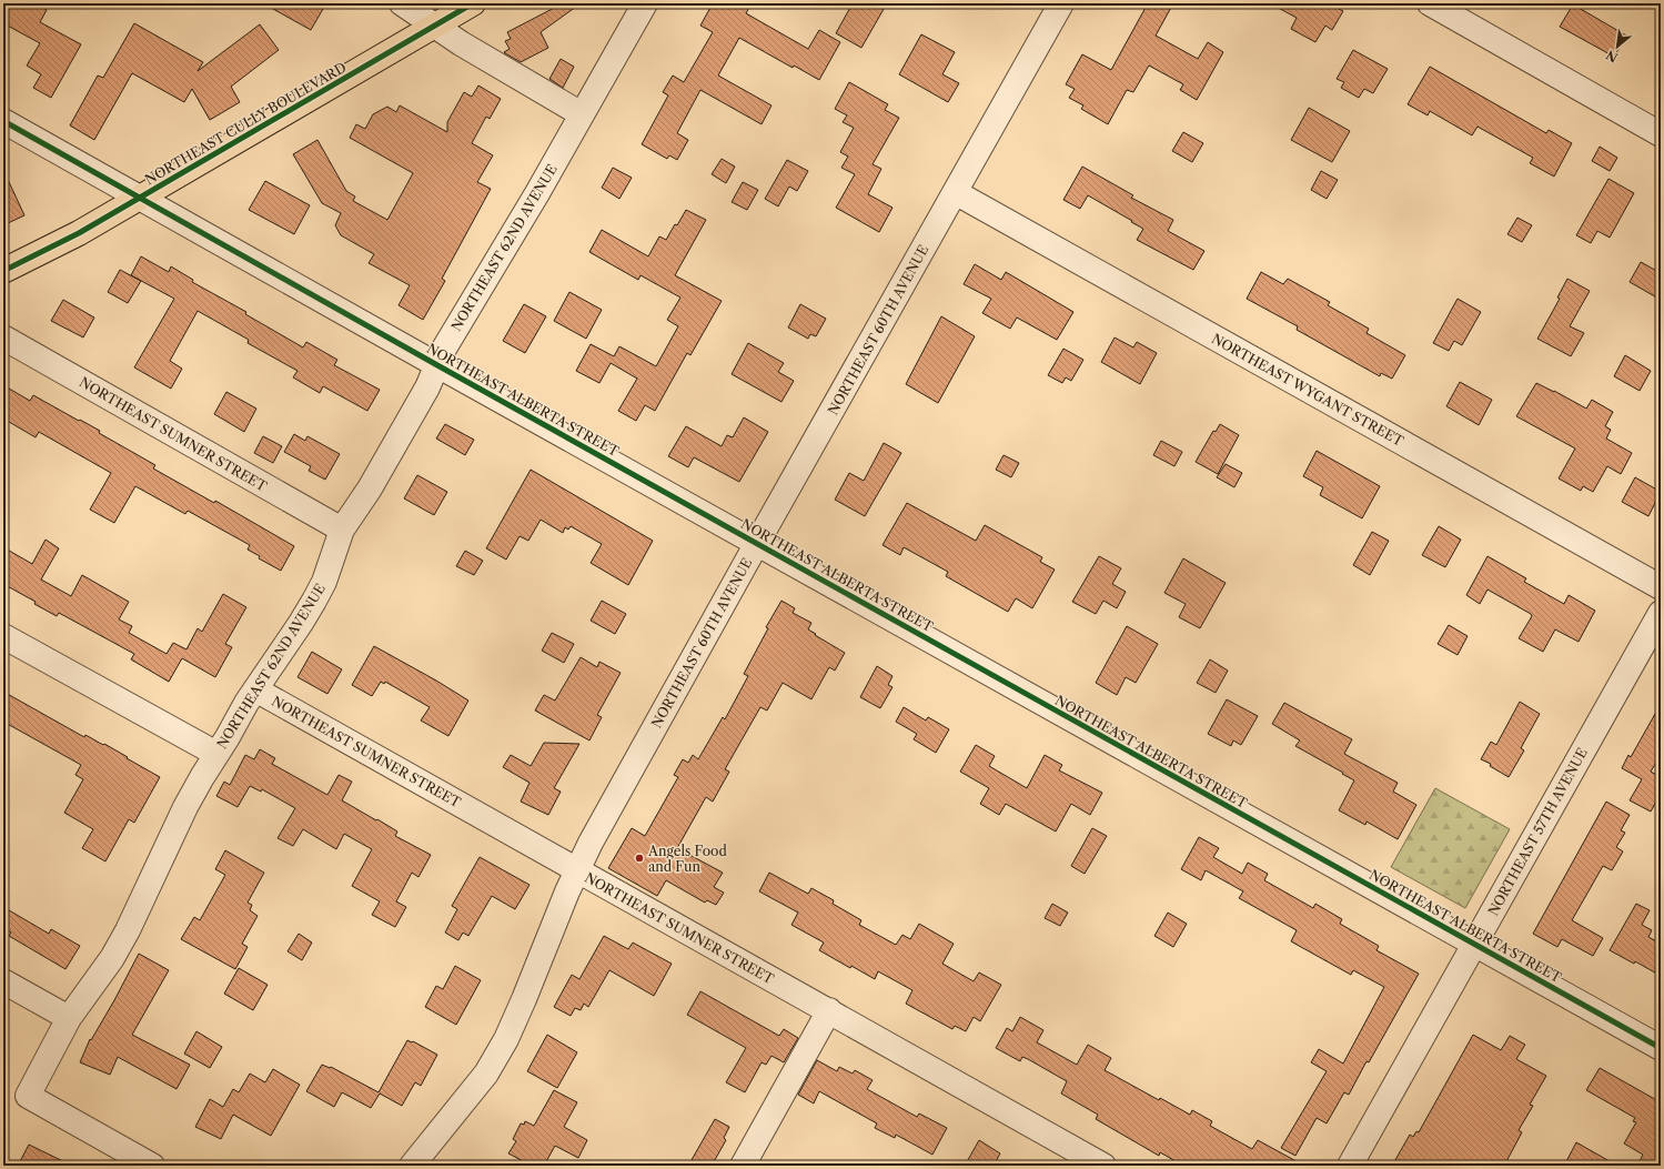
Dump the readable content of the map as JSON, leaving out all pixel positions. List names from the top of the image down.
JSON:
{
  "streets": {
    "main road": ["NORTHEAST CULLY BOULEVARD"],
    "street": [
      "NORTHEAST 62ND AVENUE",
      "NORTHEAST 60TH AVENUE",
      "NORTHEAST WYGANT STREET",
      "NORTHEAST ALBERTA STREET",
      "NORTHEAST SUMNER STREET",
      "NORTHEAST 57TH AVENUE"
    ]
  },
  "crossings": [
    ["NORTHEAST CULLY BOULEVARD", "NORTHEAST ALBERTA STREET"],
    ["NORTHEAST 62ND AVENUE", "NORTHEAST ALBERTA STREET"],
    ["NORTHEAST 62ND AVENUE", "NORTHEAST SUMNER STREET"],
    ["NORTHEAST 60TH AVENUE", "NORTHEAST WYGANT STREET"],
    ["NORTHEAST 60TH AVENUE", "NORTHEAST ALBERTA STREET"],
    ["NORTHEAST 60TH AVENUE", "NORTHEAST SUMNER STREET"],
    ["NORTHEAST ALBERTA STREET", "NORTHEAST 57TH AVENUE"]
  ],
  "places": ["Angels Food and Fun"],
  "north": "bottom left"
}
